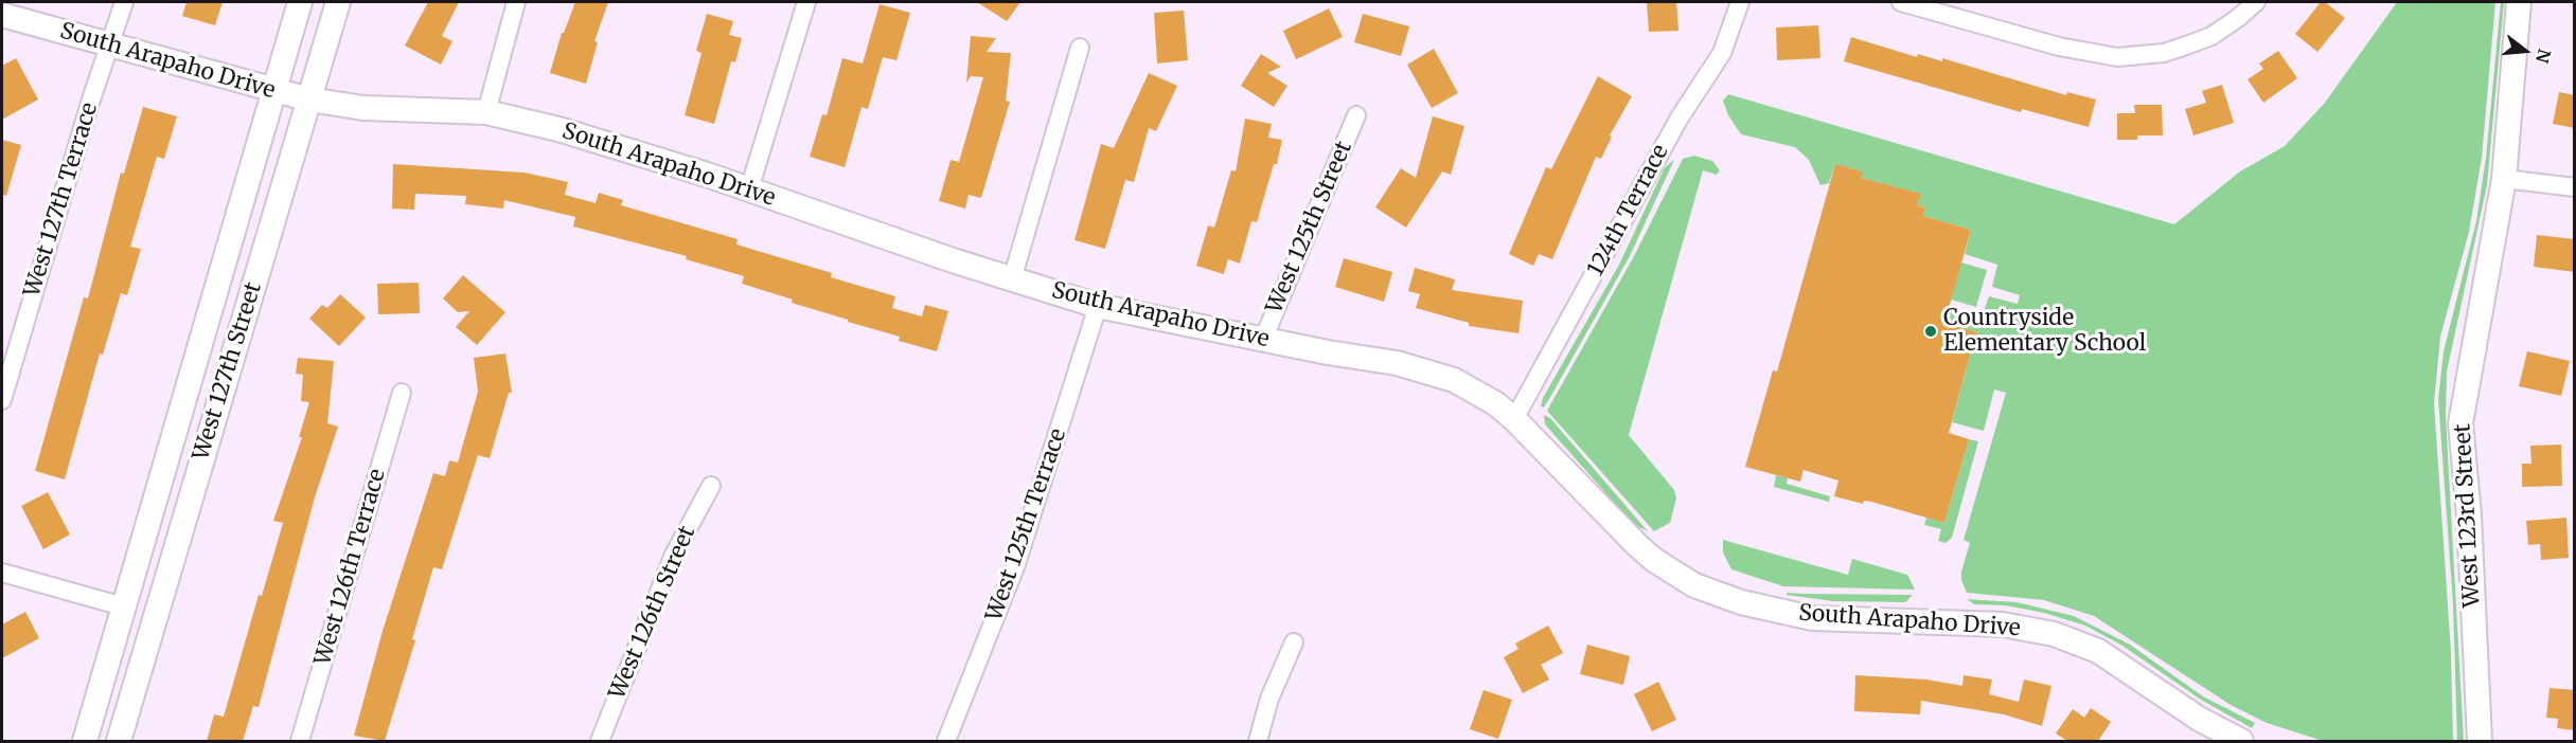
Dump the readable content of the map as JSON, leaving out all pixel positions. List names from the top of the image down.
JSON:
{
  "streets": {
    "street": [
      "South Arapaho Drive",
      "West 127th Terrace",
      "124th Terrace",
      "West 125th Street",
      "West 127th Street",
      "West 123rd Street",
      "West 125th Terrace",
      "West 126th Terrace",
      "West 126th Street"
    ]
  },
  "crossings": [
    ["South Arapaho Drive", "West 127th Terrace"],
    ["South Arapaho Drive", "124th Terrace"],
    ["South Arapaho Drive", "West 125th Street"],
    ["South Arapaho Drive", "West 127th Street"],
    ["South Arapaho Drive", "West 125th Terrace"]
  ],
  "places": ["Countryside Elementary School"],
  "north": "right"
}
